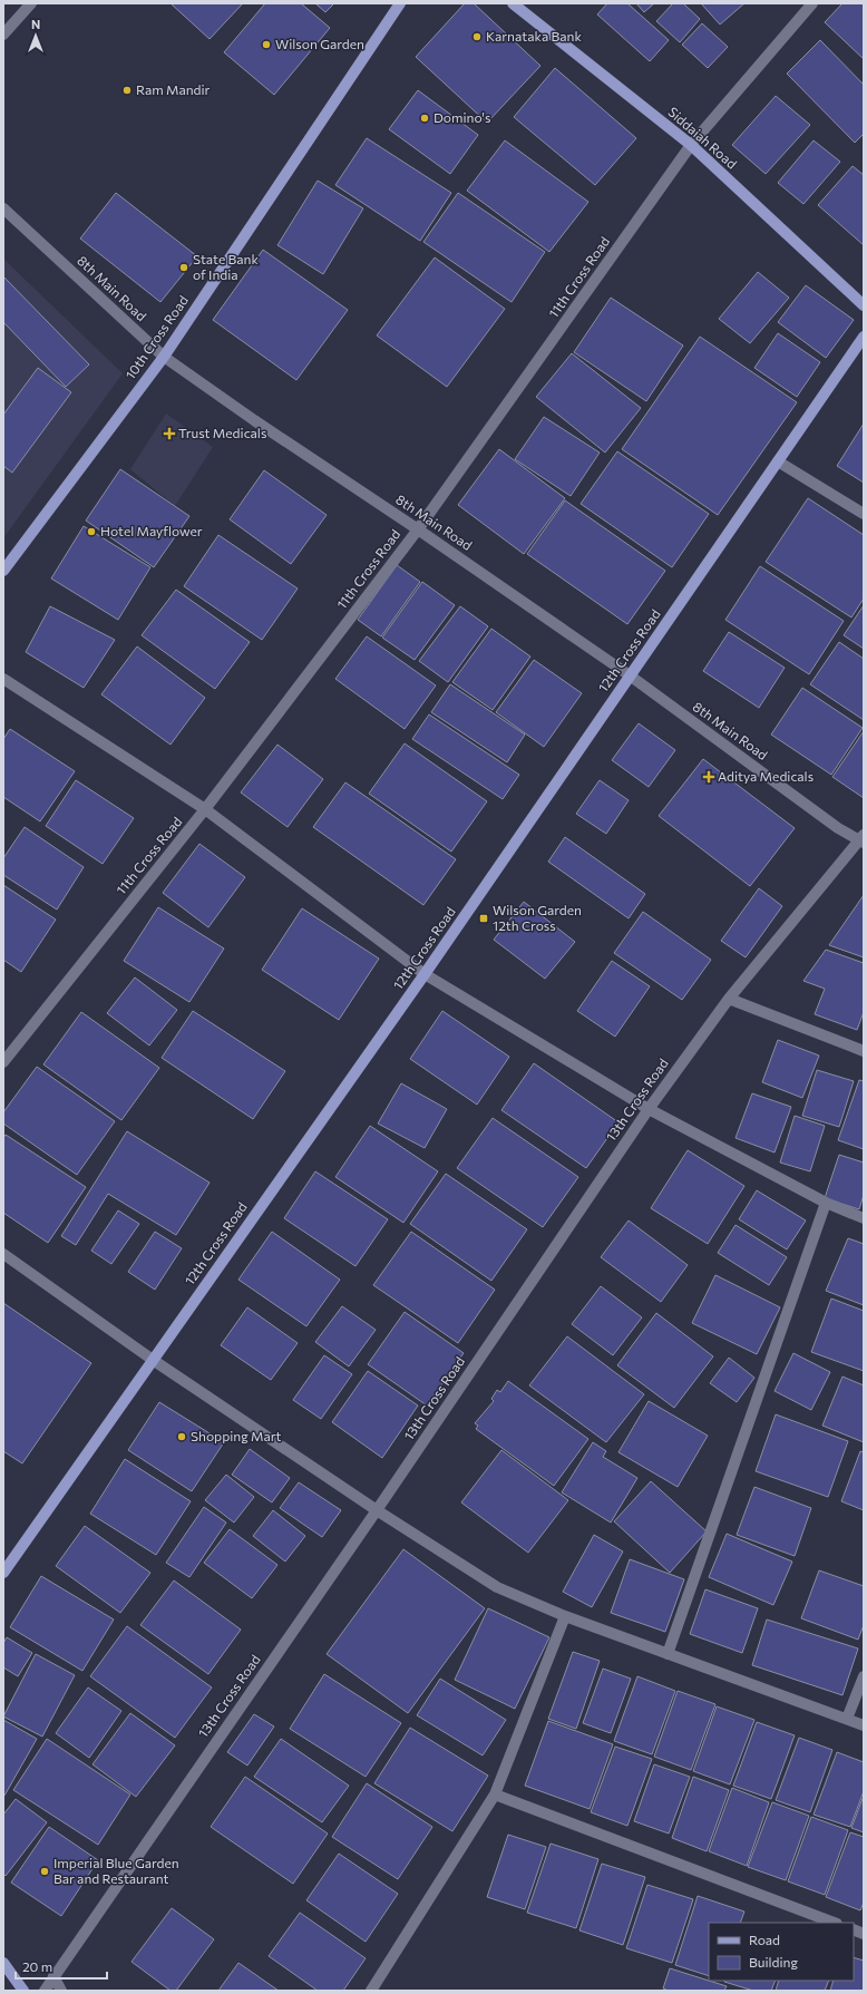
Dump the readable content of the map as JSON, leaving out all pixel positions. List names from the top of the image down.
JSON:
{
  "streets": {
    "main road": ["Siddaiah Road", "10th Cross Road", "12th Cross Road"],
    "street": ["11th Cross Road", "8th Main Road", "13th Cross Road"]
  },
  "crossings": [
    ["Siddaiah Road", "11th Cross Road"],
    ["11th Cross Road", "8th Main Road"],
    ["8th Main Road", "10th Cross Road"],
    ["8th Main Road", "12th Cross Road"],
    ["8th Main Road", "13th Cross Road"]
  ],
  "places": {
    "other": [
      "Karnataka Bank",
      "Wilson Garden",
      "Ram Mandir",
      "Domino's",
      "State Bank of India",
      "Hotel Mayflower",
      "Shopping Mart",
      "Imperial Blue Garden Bar and Restaurant"
    ],
    "health": ["Trust Medicals", "Aditya Medicals"],
    "transit": ["Wilson Garden 12th Cross"]
  },
  "legend": ["Road", "Building"],
  "scale_bar": "20 m",
  "north": "top"
}
